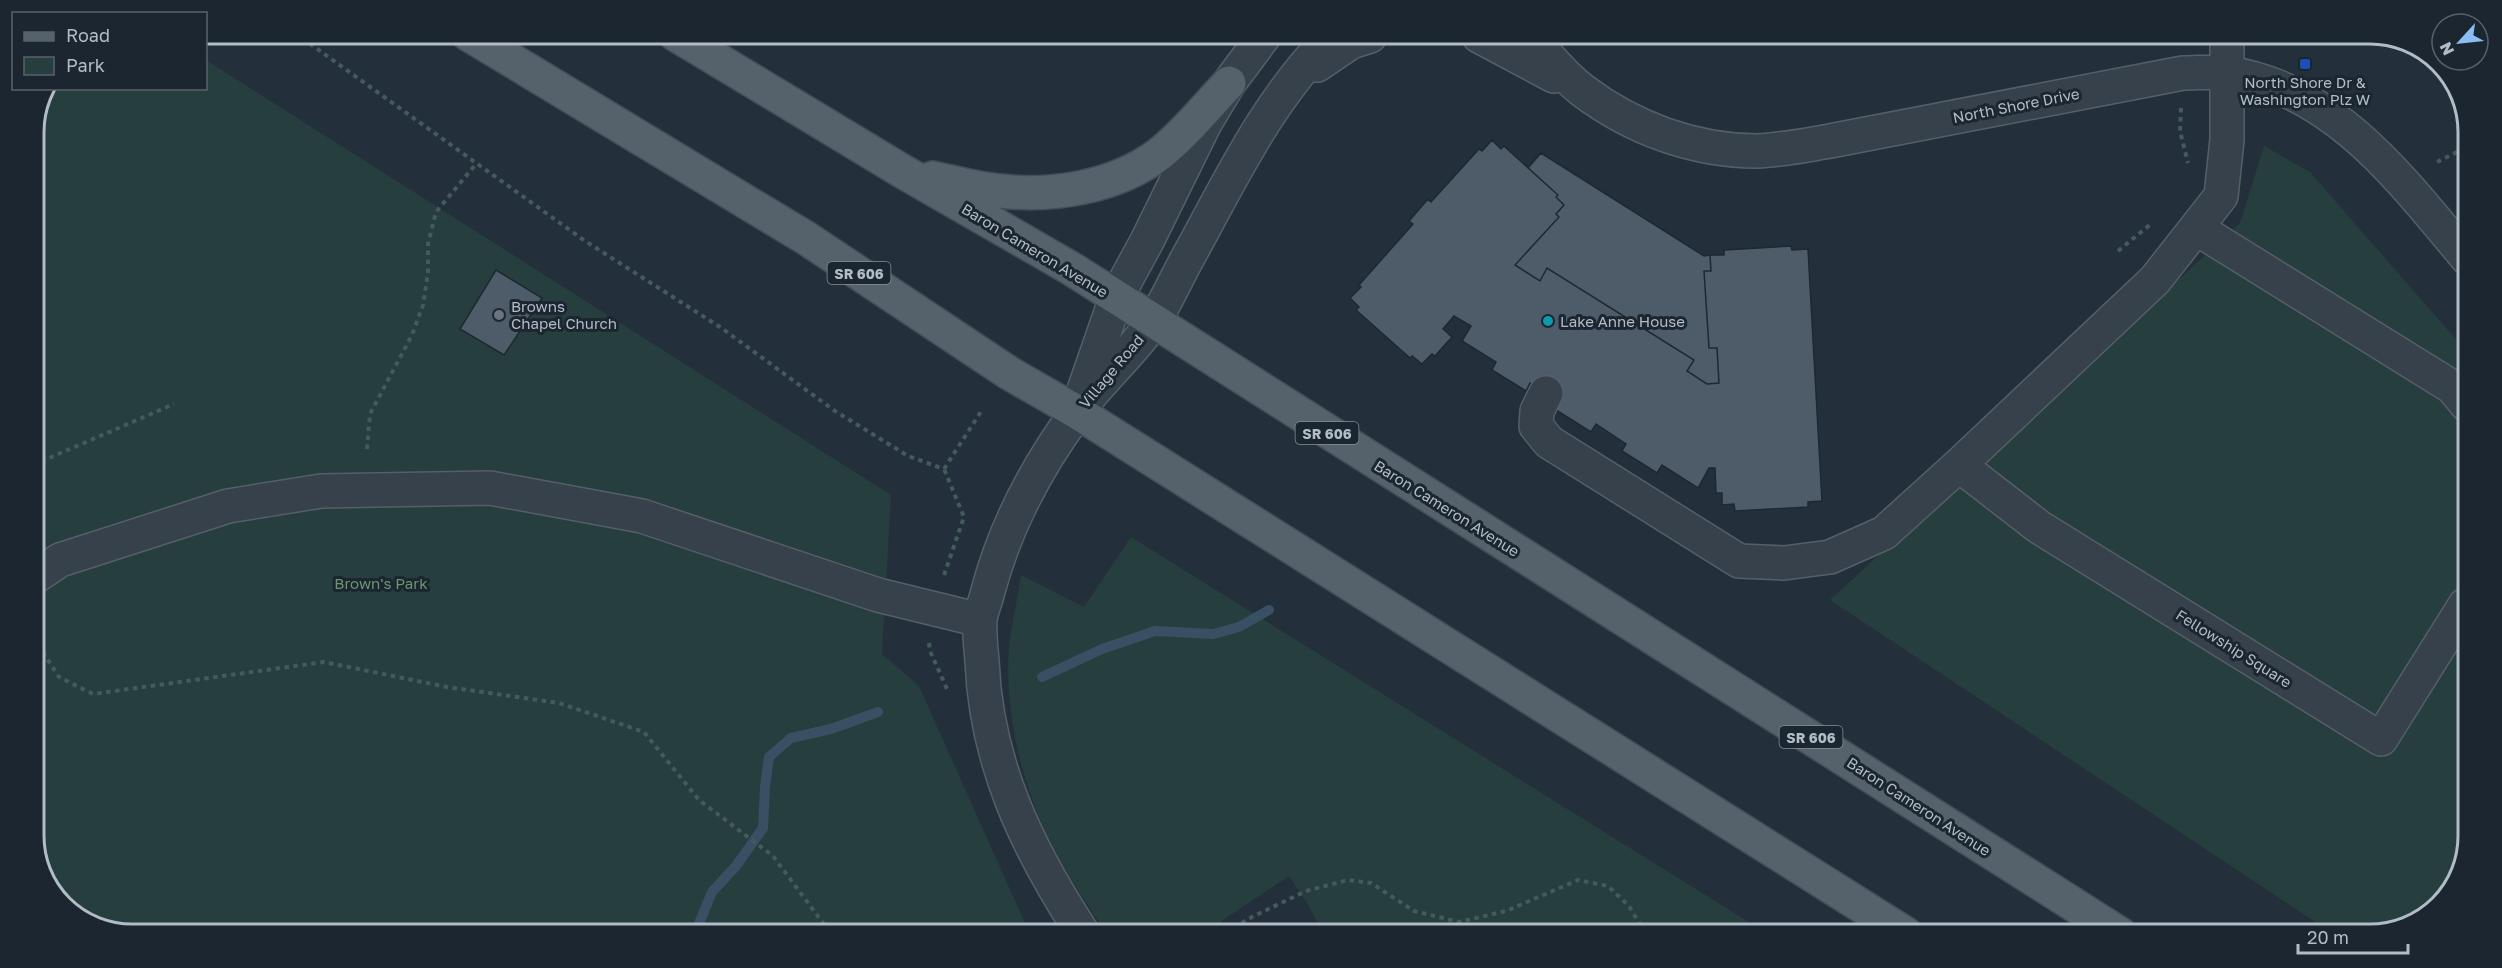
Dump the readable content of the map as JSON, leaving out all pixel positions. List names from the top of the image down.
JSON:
{
  "streets": {
    "main road": ["Baron Cameron Avenue", "SR 606"],
    "street": ["North Shore Drive", "Village Road", "Fellowship Square"]
  },
  "crossings": [
    ["Baron Cameron Avenue", "Village Road"],
    ["SR 606", "Village Road"]
  ],
  "parks": ["Brown's Park"],
  "places": {
    "transit": ["North Shore Dr & Washington Plz W"],
    "other": ["Browns Chapel Church", "Lake Anne House"]
  },
  "legend": ["Road", "Park"],
  "scale_bar": "20 m",
  "north": "bottom left"
}
